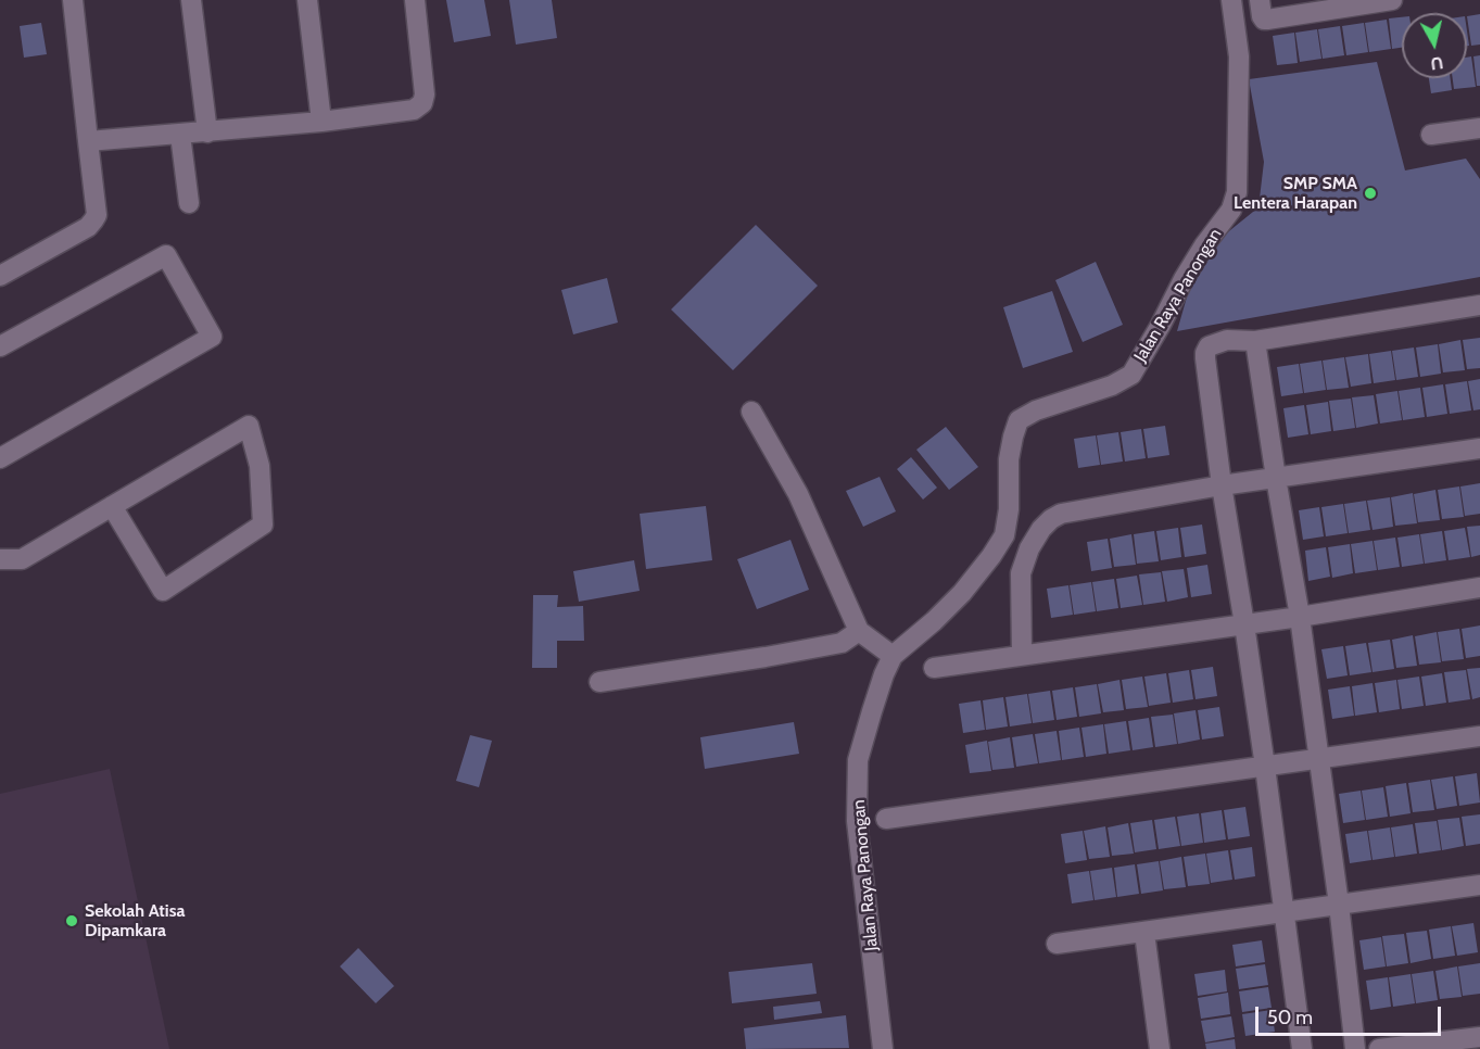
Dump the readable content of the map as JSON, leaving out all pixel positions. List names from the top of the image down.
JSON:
{
  "streets": {
    "street": ["Jalan Raya Panongan"]
  },
  "places": ["SMP SMA Lentera Harapan", "Sekolah Atisa Dipamkara"],
  "scale_bar": "50 m",
  "north": "bottom"
}
